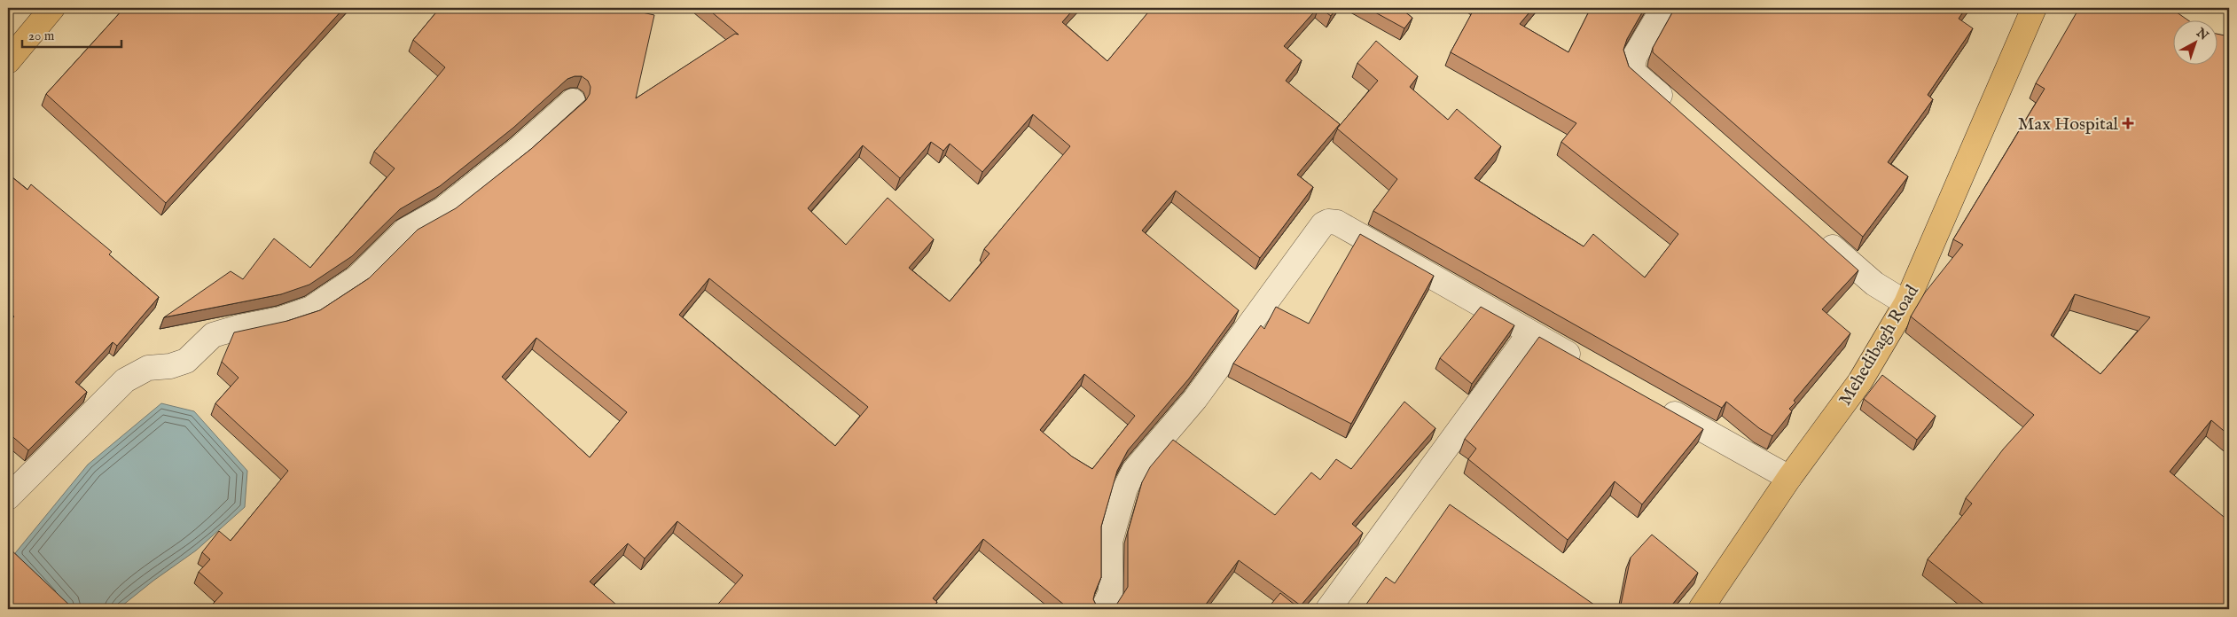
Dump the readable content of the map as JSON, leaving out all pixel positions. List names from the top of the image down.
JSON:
{
  "streets": {
    "main road": ["Mehedibagh Road"]
  },
  "places": {
    "health": ["Max Hospital"]
  },
  "scale_bar": "20 m",
  "north": "top right"
}
